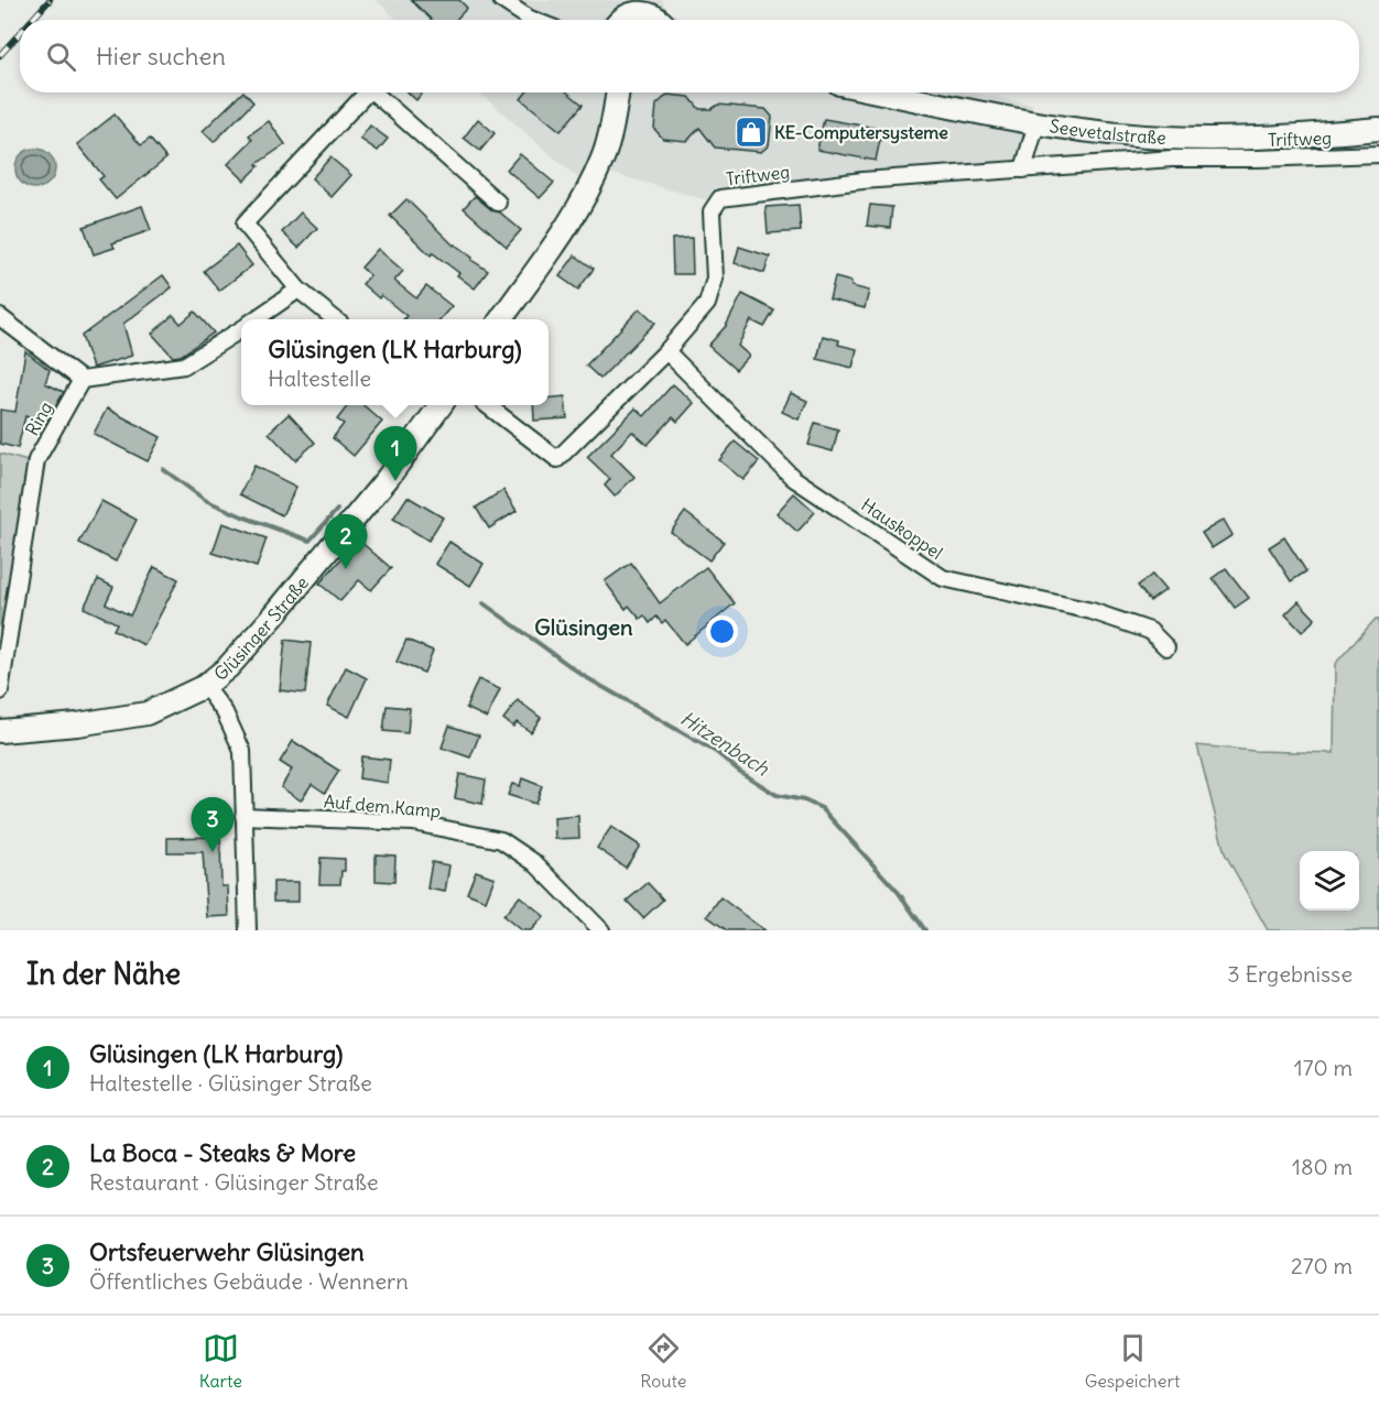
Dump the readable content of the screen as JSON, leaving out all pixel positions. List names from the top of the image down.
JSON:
{
  "streets": {
    "street": [
      "Seevetalstraße",
      "Triftweg",
      "Ring",
      "Hauskoppel",
      "Glüsinger Straße",
      "Auf dem Kamp"
    ]
  },
  "crossings": [
    ["Triftweg", "Hauskoppel"]
  ],
  "districts": ["Glüsingen"],
  "water": ["Hitzenbach"],
  "places": {
    "shop": ["KE-Computersysteme"]
  },
  "page": {
    "search": "Hier suchen",
    "popup": ["Glüsingen (LK Harburg)", "Haltestelle"],
    "pins": ["1", "2", "3"],
    "heading": ["In der Nähe", "3 Ergebnisse"],
    "list": [
      {
        "mark": "1",
        "name": "Glüsingen (LK Harburg)",
        "note": "Haltestelle · Glüsinger Straße",
        "value": "170 m"
      },
      {
        "mark": "2",
        "name": "La Boca - Steaks & More",
        "note": "Restaurant · Glüsinger Straße",
        "value": "180 m"
      },
      {
        "mark": "3",
        "name": "Ortsfeuerwehr Glüsingen",
        "note": "Öffentliches Gebäude · Wennern",
        "value": "270 m"
      }
    ],
    "nav": ["Karte", "Route", "Gespeichert"]
  }
}
